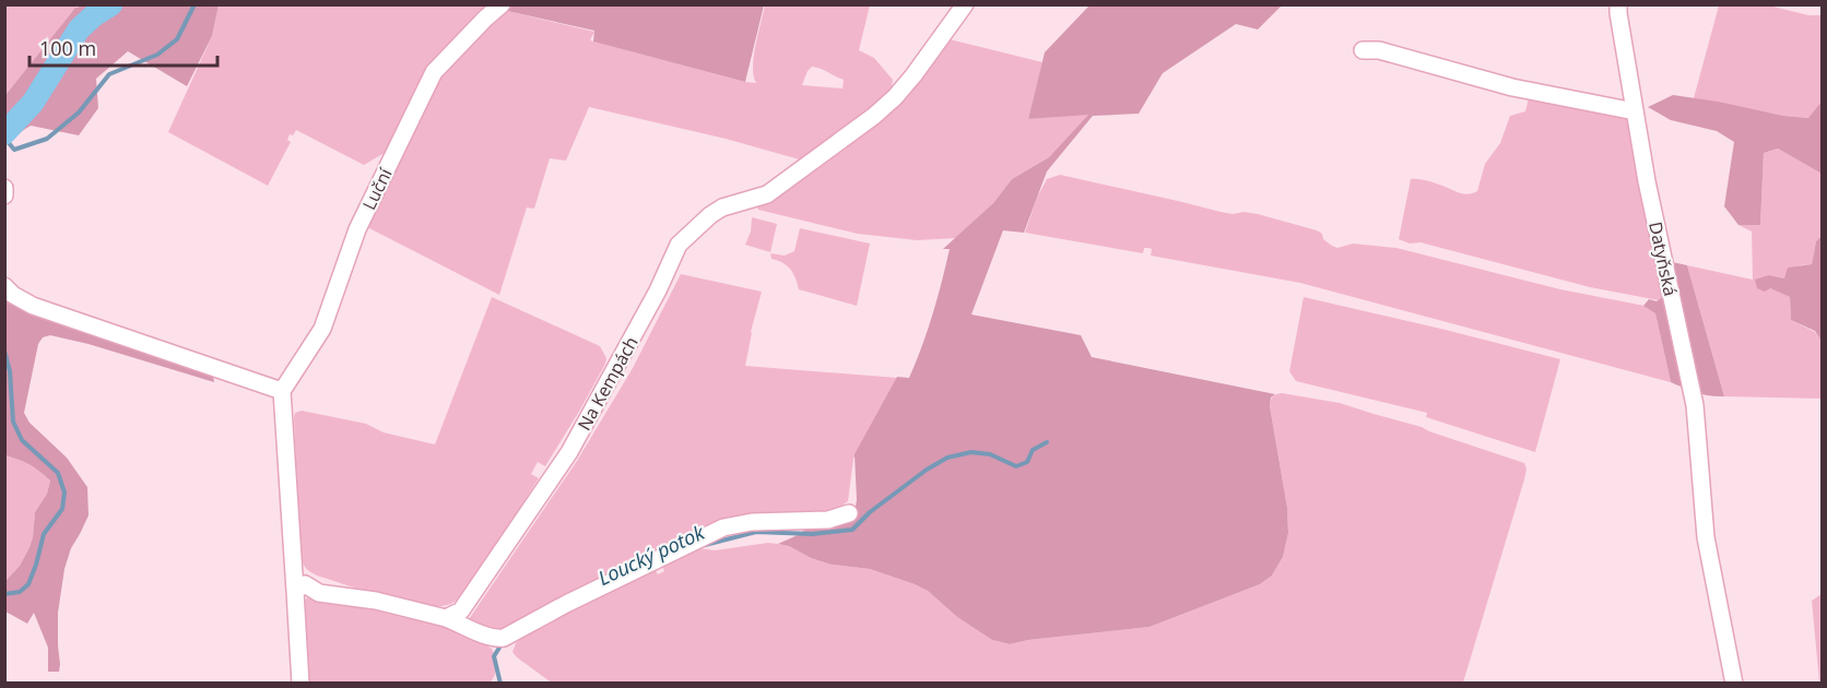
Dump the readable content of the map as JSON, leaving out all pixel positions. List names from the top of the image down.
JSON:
{
  "streets": {
    "street": ["Luční", "Datyňská", "Na Kempách"]
  },
  "water": ["Loucký potok"],
  "scale_bar": "100 m"
}
